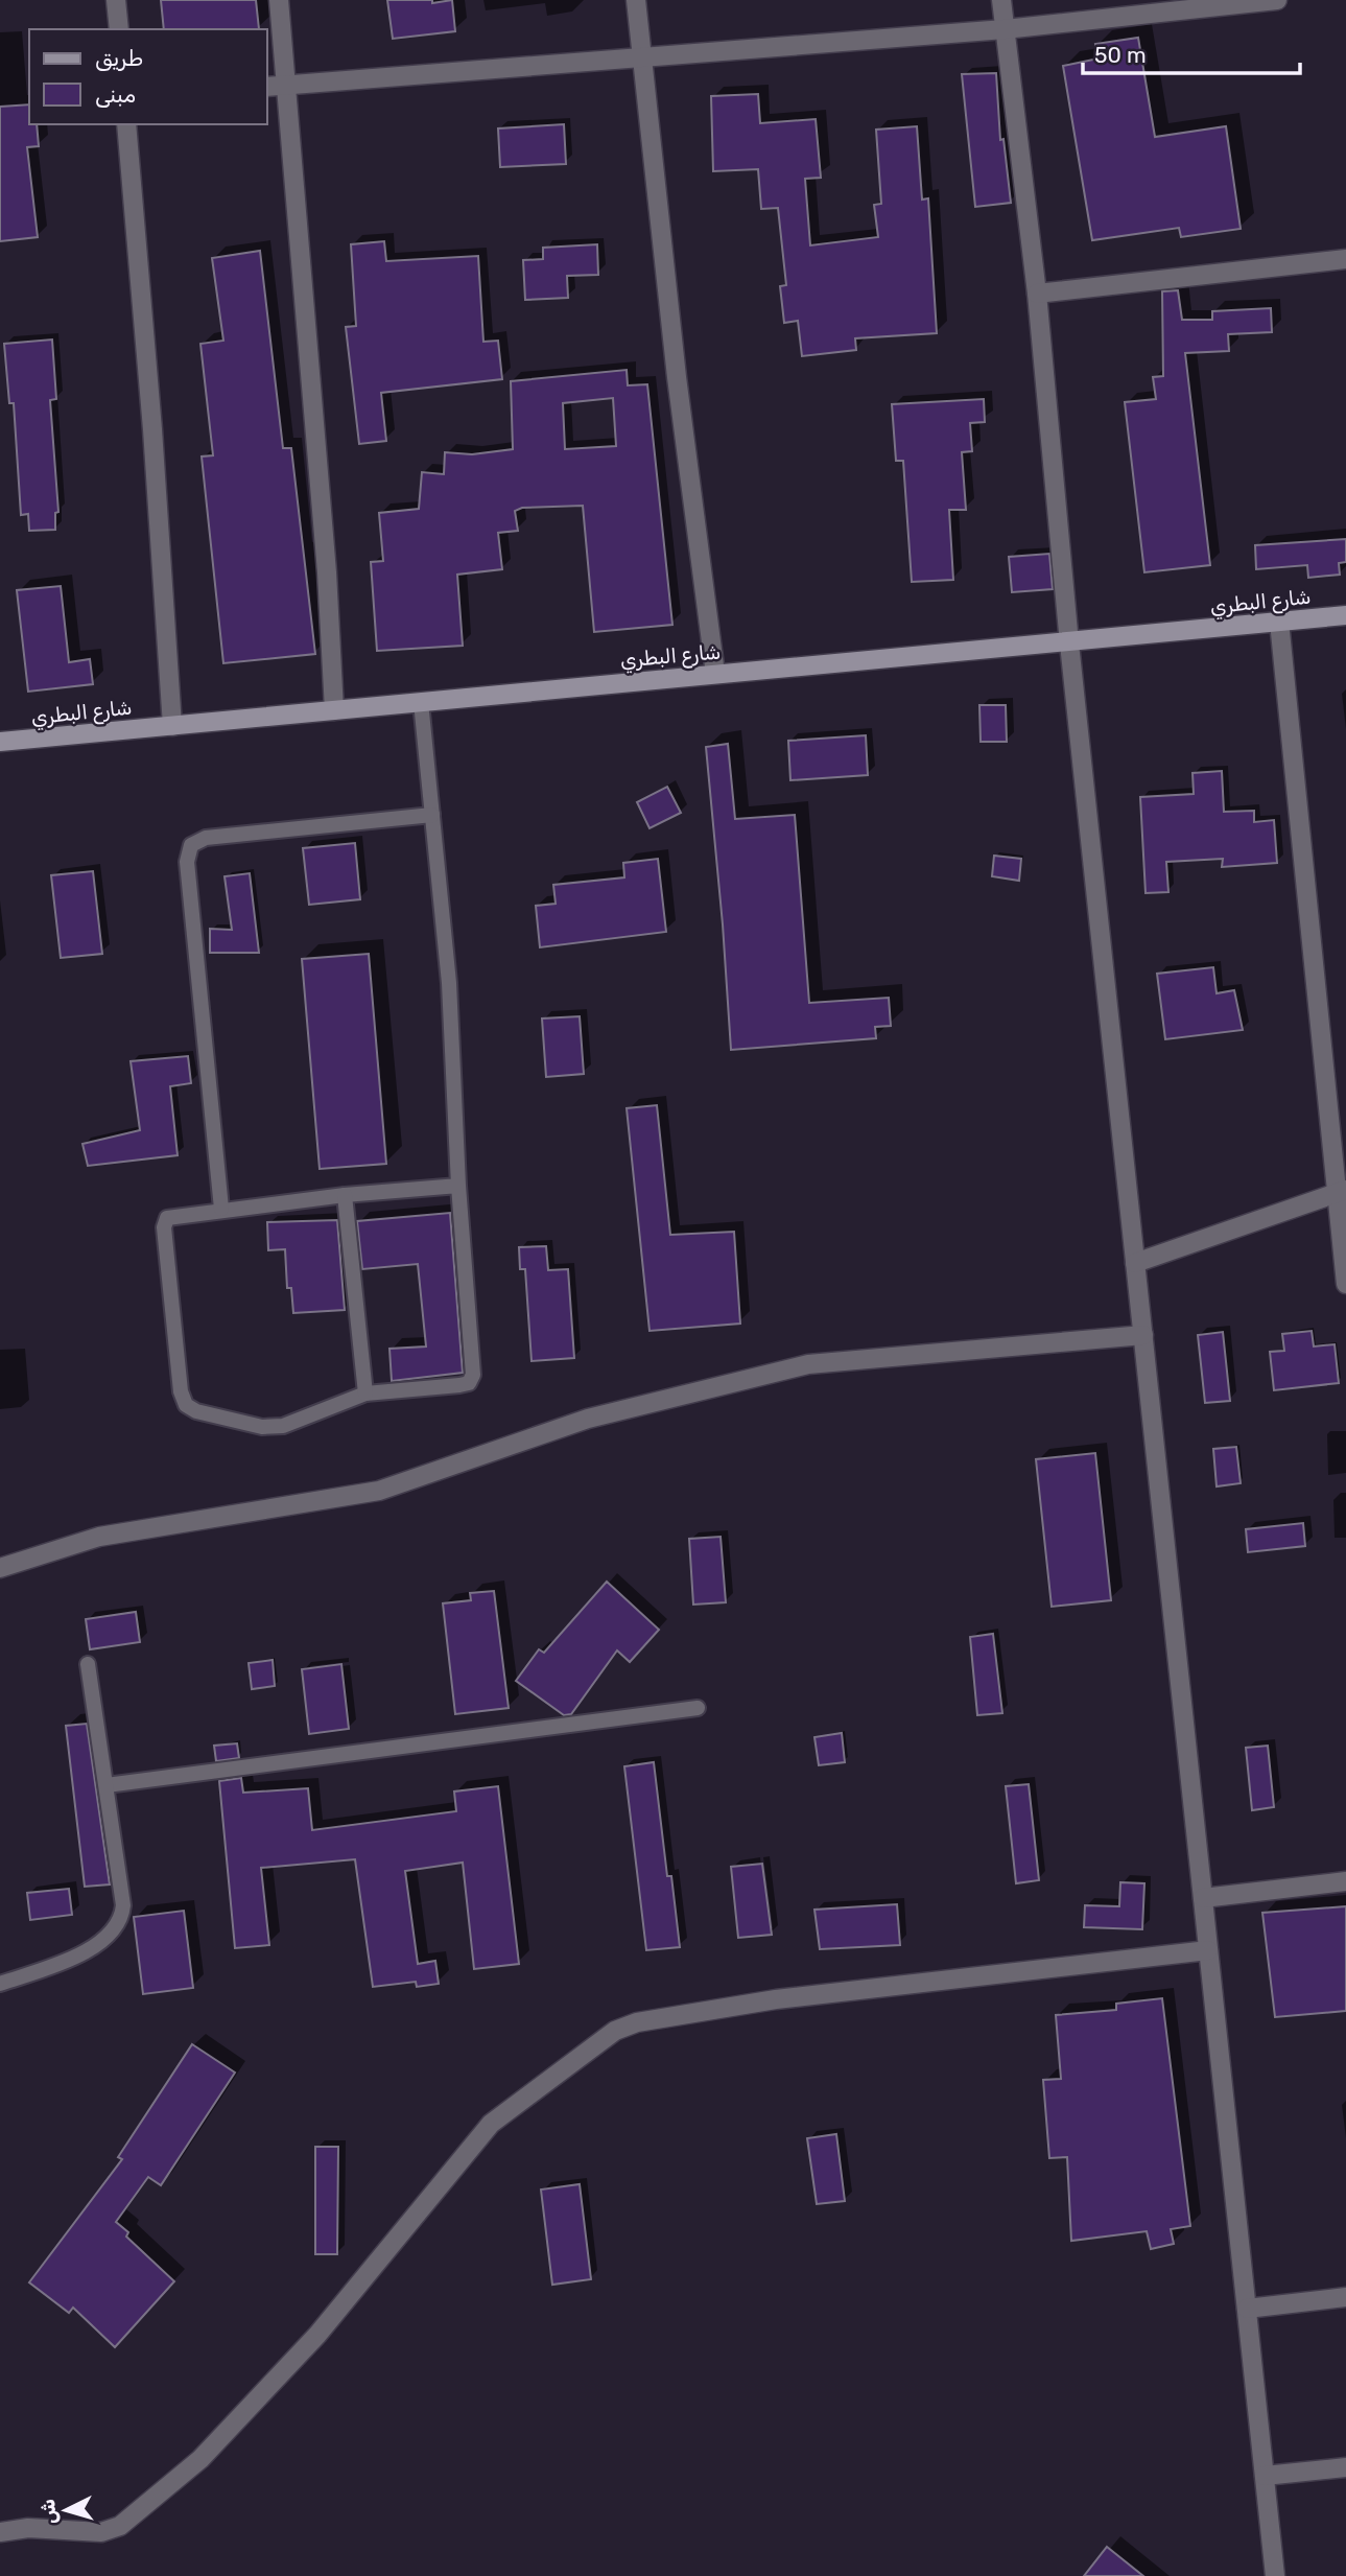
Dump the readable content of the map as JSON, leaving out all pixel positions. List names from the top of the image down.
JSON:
{
  "streets": {
    "main road": ["شارع البطري"]
  },
  "legend": ["طريق", "مبنى"],
  "scale_bar": "50 m",
  "north": "left"
}
